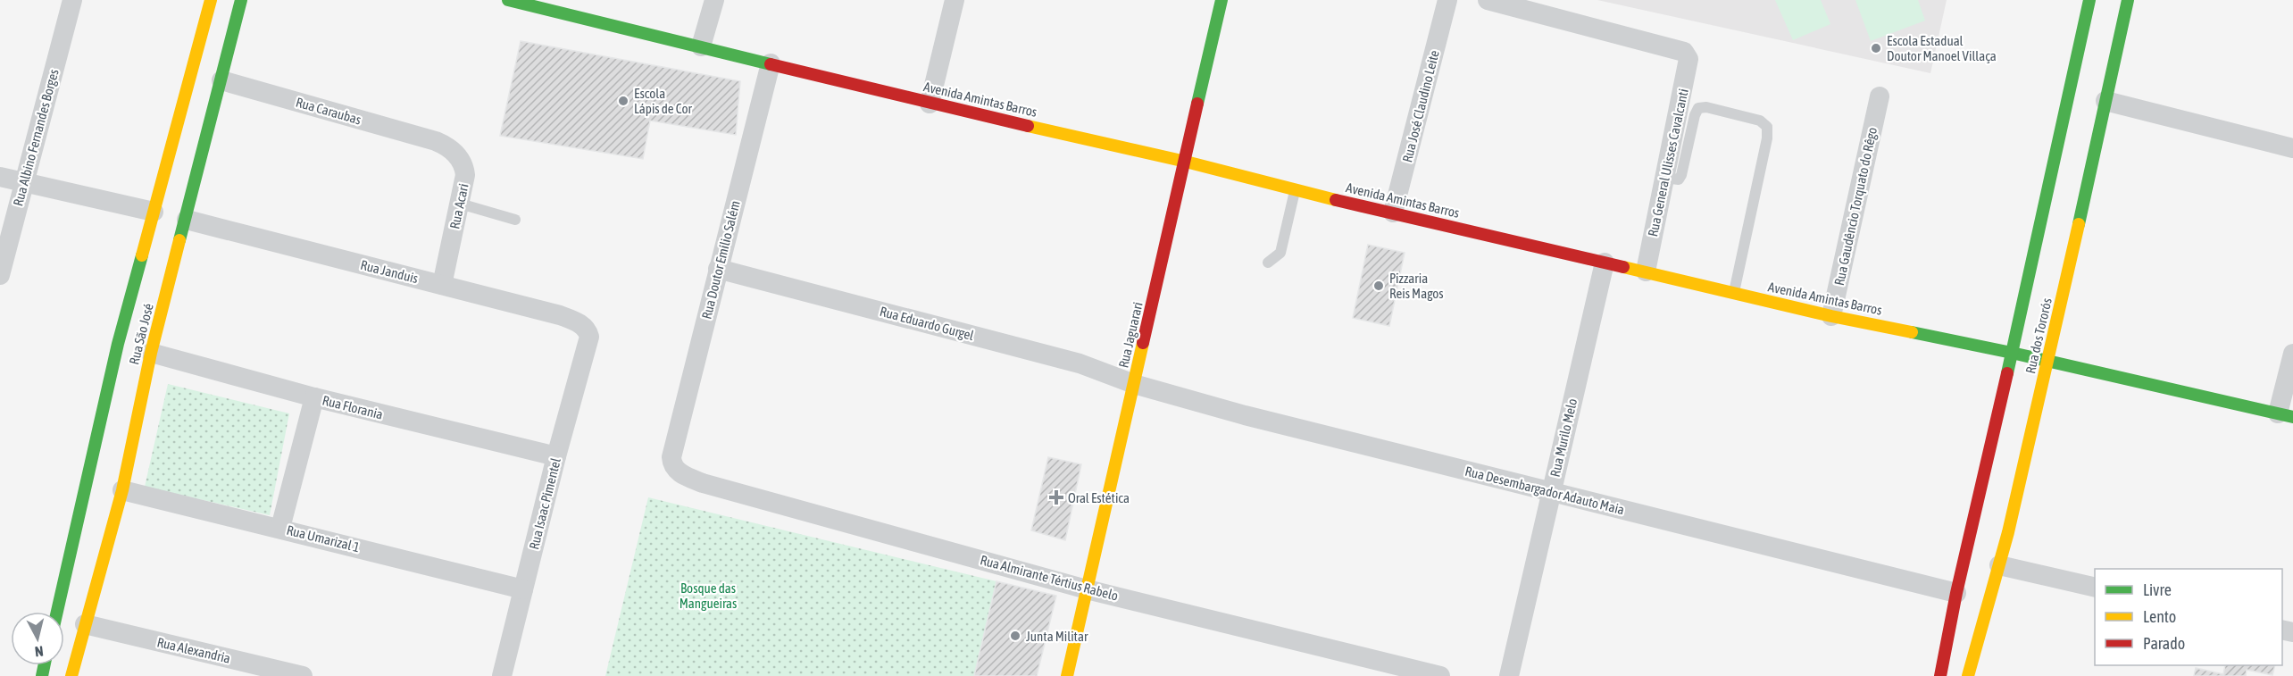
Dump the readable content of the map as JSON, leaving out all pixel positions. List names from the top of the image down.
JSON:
{
  "streets": {
    "main road": [
      "Avenida Amintas Barros",
      "Rua São José",
      "Rua Jaguarari",
      "Rua dos Tororós"
    ],
    "street": [
      "Rua José Claudino Leite",
      "Rua Caraubas",
      "Rua Albino Fernandes Borges",
      "Rua General Ulisses Cavalcanti",
      "Rua Acari",
      "Rua Gaudêncio Torquato do Rêgo",
      "Rua Doutor Emílio Salém",
      "Rua Janduis",
      "Rua Eduardo Gurgel",
      "Rua Florania",
      "Rua Murilo Melo",
      "Rua Desembargador Adauto Maia",
      "Rua Isaac Pimentel",
      "Rua Umarizal 1",
      "Rua Almirante Tértius Rabelo",
      "Rua Alexandria"
    ]
  },
  "crossings": [
    ["Avenida Amintas Barros", "Rua José Claudino Leite"],
    ["Avenida Amintas Barros", "Rua General Ulisses Cavalcanti"],
    ["Avenida Amintas Barros", "Rua Gaudêncio Torquato do Rêgo"],
    ["Avenida Amintas Barros", "Rua Doutor Emílio Salém"],
    ["Avenida Amintas Barros", "Rua Jaguarari"],
    ["Avenida Amintas Barros", "Rua dos Tororós"],
    ["Avenida Amintas Barros", "Rua Murilo Melo"],
    ["Rua Caraubas", "Rua Acari"],
    ["Rua Caraubas", "Rua São José"],
    ["Rua Acari", "Rua Janduis"],
    ["Rua Doutor Emílio Salém", "Rua Eduardo Gurgel"],
    ["Rua Doutor Emílio Salém", "Rua Almirante Tértius Rabelo"],
    ["Rua Janduis", "Rua São José"],
    ["Rua Janduis", "Rua Isaac Pimentel"],
    ["Rua Eduardo Gurgel", "Rua Jaguarari"],
    ["Rua Eduardo Gurgel", "Rua Desembargador Adauto Maia"],
    ["Rua São José", "Rua Florania"],
    ["Rua São José", "Rua Umarizal 1"],
    ["Rua São José", "Rua Alexandria"],
    ["Rua Jaguarari", "Rua Desembargador Adauto Maia"],
    ["Rua Jaguarari", "Rua Almirante Tértius Rabelo"],
    ["Rua dos Tororós", "Rua Desembargador Adauto Maia"],
    ["Rua Florania", "Rua Isaac Pimentel"],
    ["Rua Murilo Melo", "Rua Desembargador Adauto Maia"],
    ["Rua Isaac Pimentel", "Rua Umarizal 1"]
  ],
  "parks": ["Bosque das Mangueiras"],
  "places": {
    "other": [
      "Escola Estadual Doutor Manoel Villaça",
      "Escola Lápis de Cor",
      "Pizzaria Reis Magos",
      "Junta Militar"
    ],
    "health": ["Oral Estética"]
  },
  "legend": ["Livre", "Lento", "Parado"],
  "north": "bottom"
}
